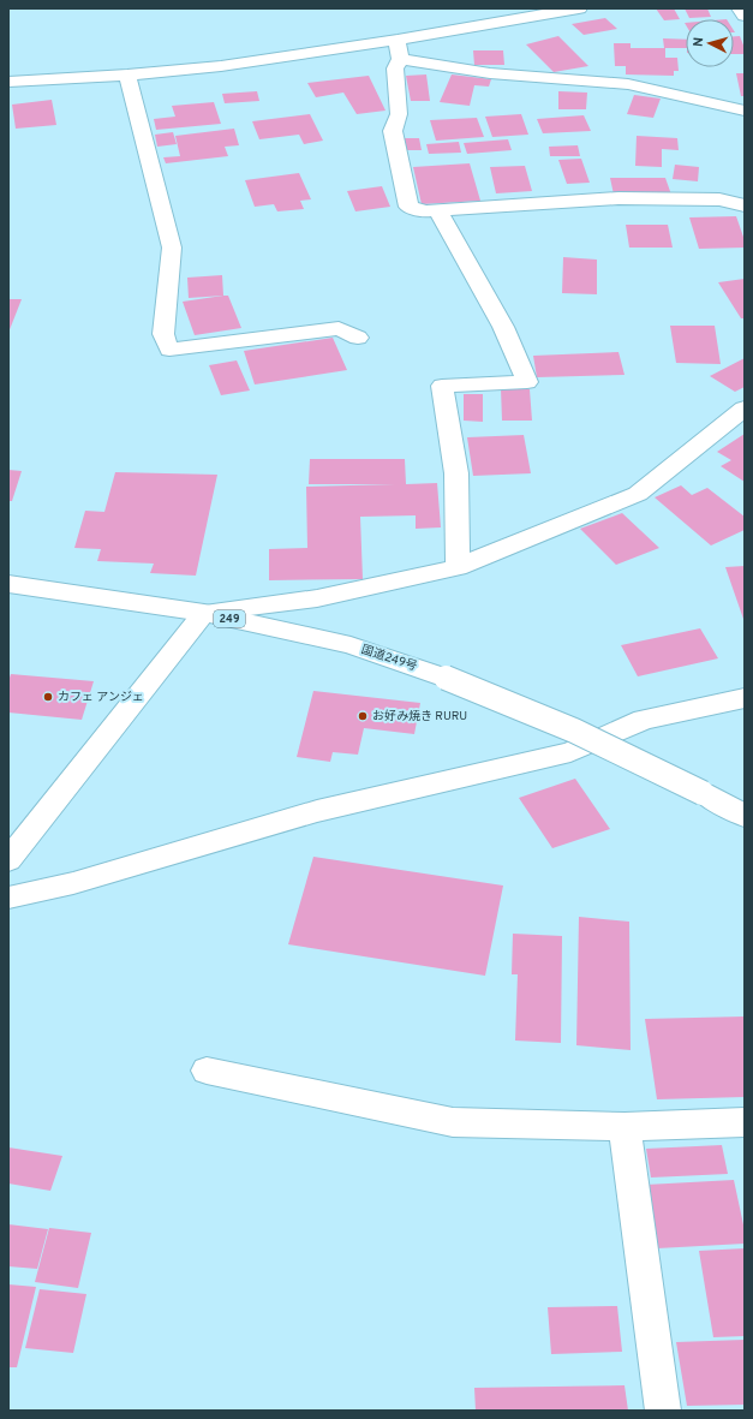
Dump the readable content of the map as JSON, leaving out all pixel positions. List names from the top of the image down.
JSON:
{
  "streets": {
    "main road": ["249", "国道249号"]
  },
  "places": ["カフェ アンジェ", "お好み焼き RURU"],
  "north": "left"
}
